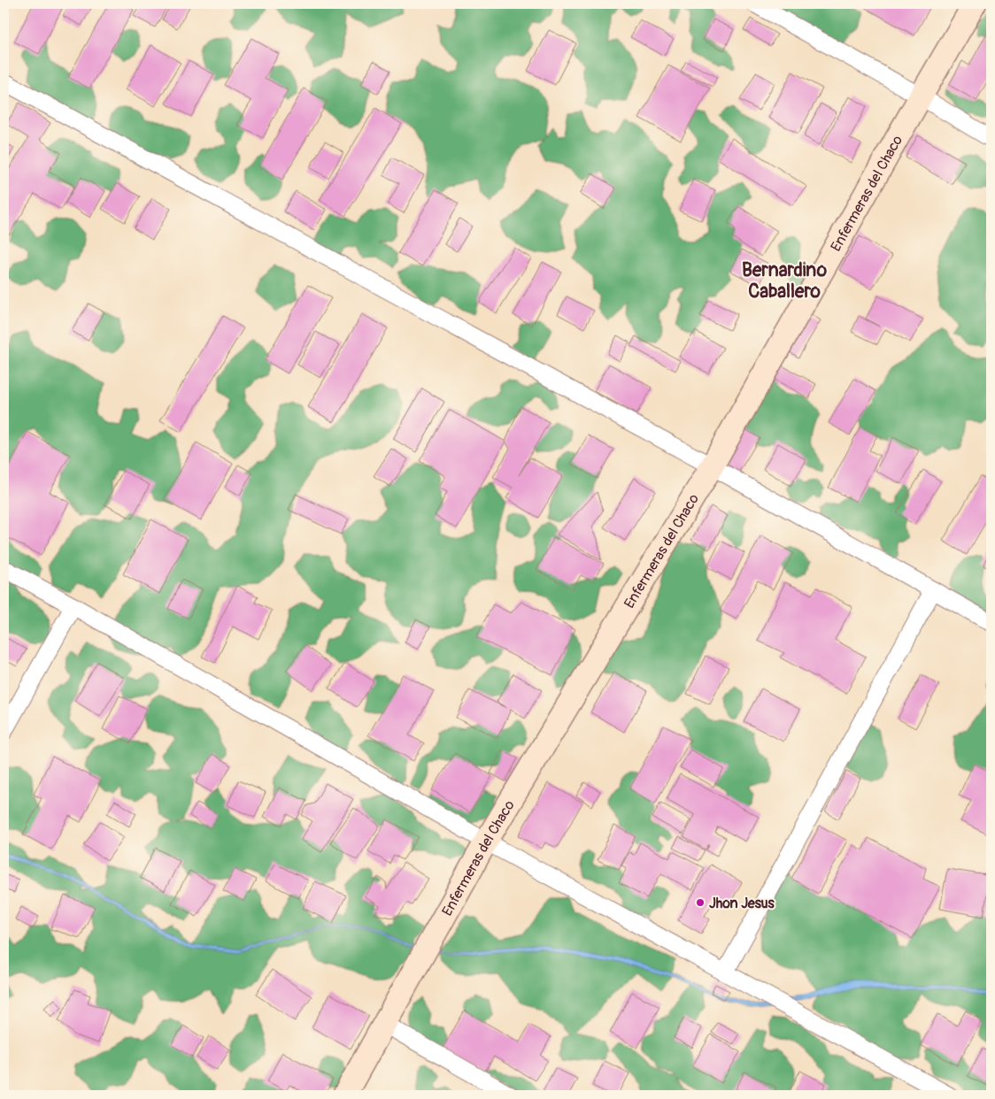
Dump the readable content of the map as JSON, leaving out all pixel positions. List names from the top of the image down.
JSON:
{
  "streets": {
    "main road": ["Enfermeras del Chaco"]
  },
  "districts": ["Bernardino Caballero"],
  "places": ["Jhon Jesus"]
}
